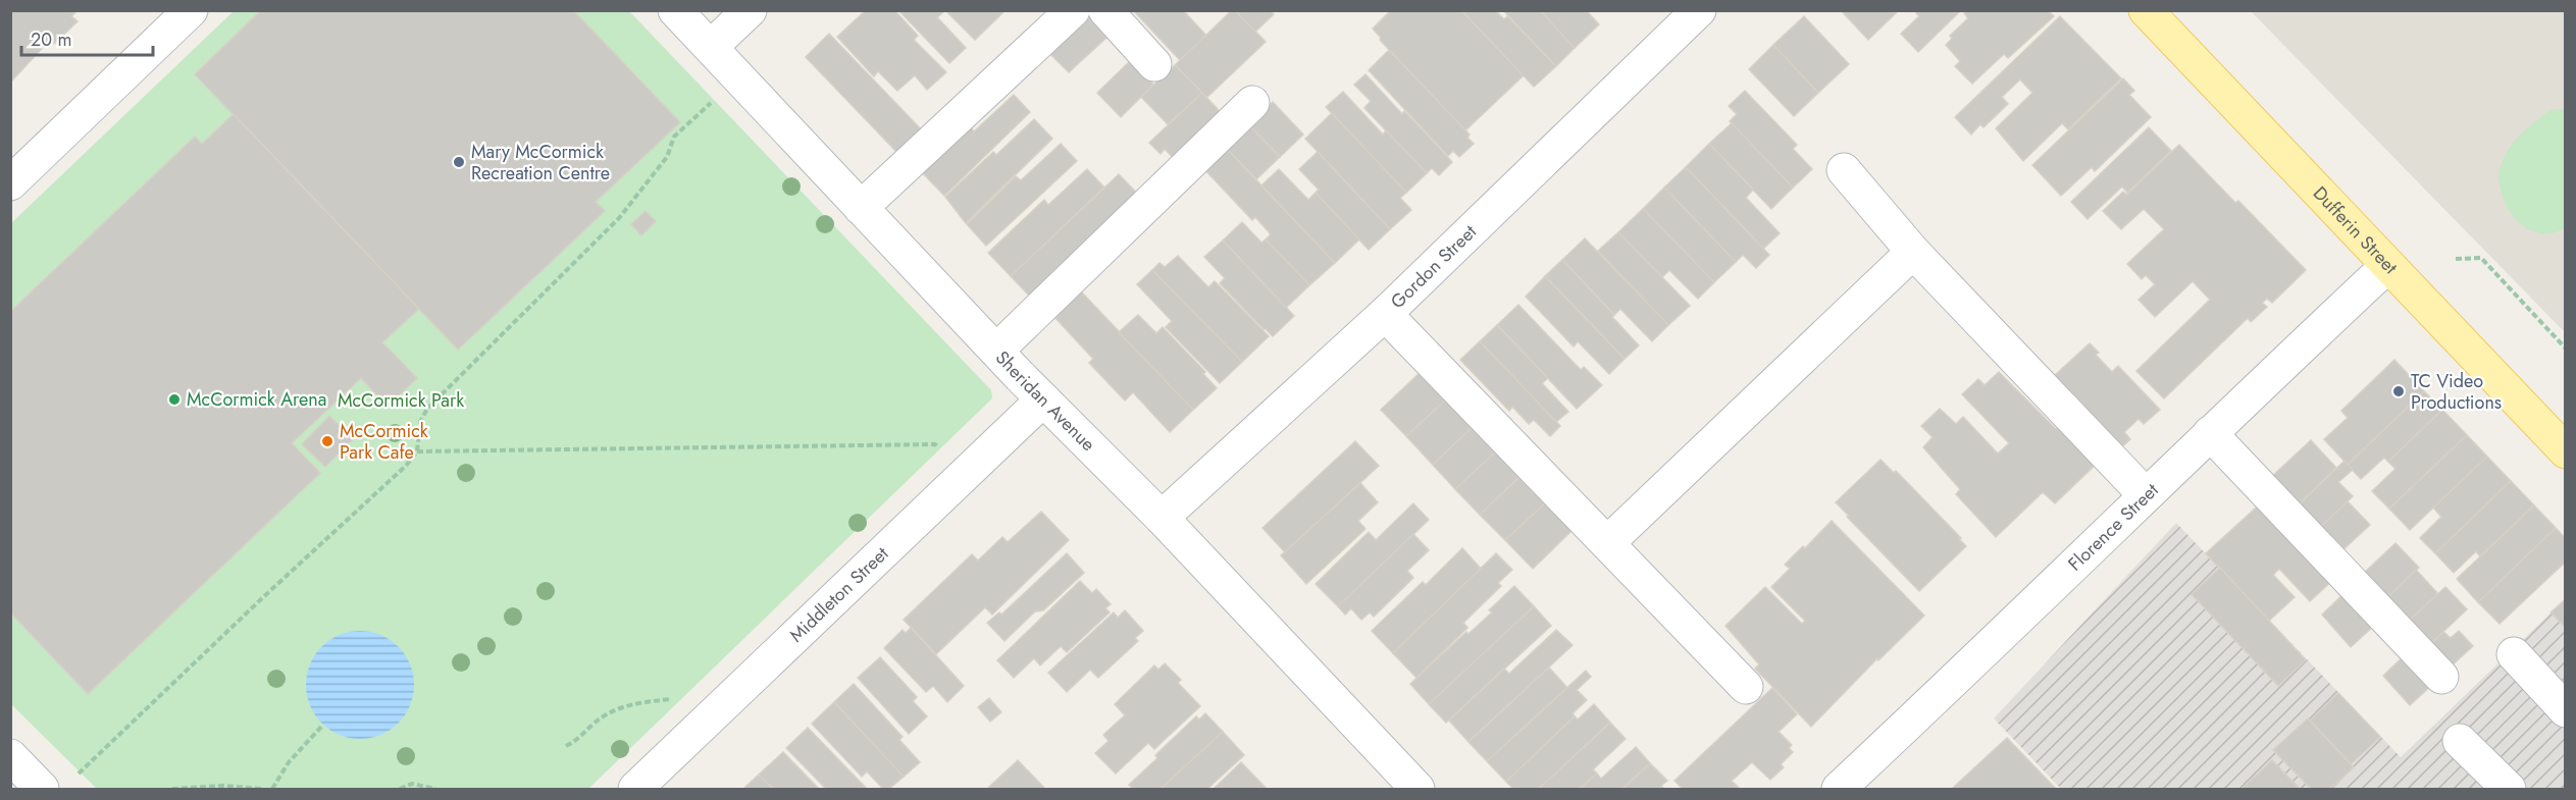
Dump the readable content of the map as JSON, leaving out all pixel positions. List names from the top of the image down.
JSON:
{
  "streets": {
    "main road": ["Dufferin Street"],
    "street": [
      "Gordon Street",
      "Sheridan Avenue",
      "Florence Street",
      "Middleton Street"
    ]
  },
  "crossings": [
    ["Dufferin Street", "Florence Street"],
    ["Gordon Street", "Sheridan Avenue"],
    ["Sheridan Avenue", "Middleton Street"]
  ],
  "parks": ["McCormick Park"],
  "places": [
    "Mary McCormick Recreation Centre",
    "TC Video Productions",
    "McCormick Arena",
    "McCormick Park Cafe"
  ],
  "scale_bar": "20 m"
}
